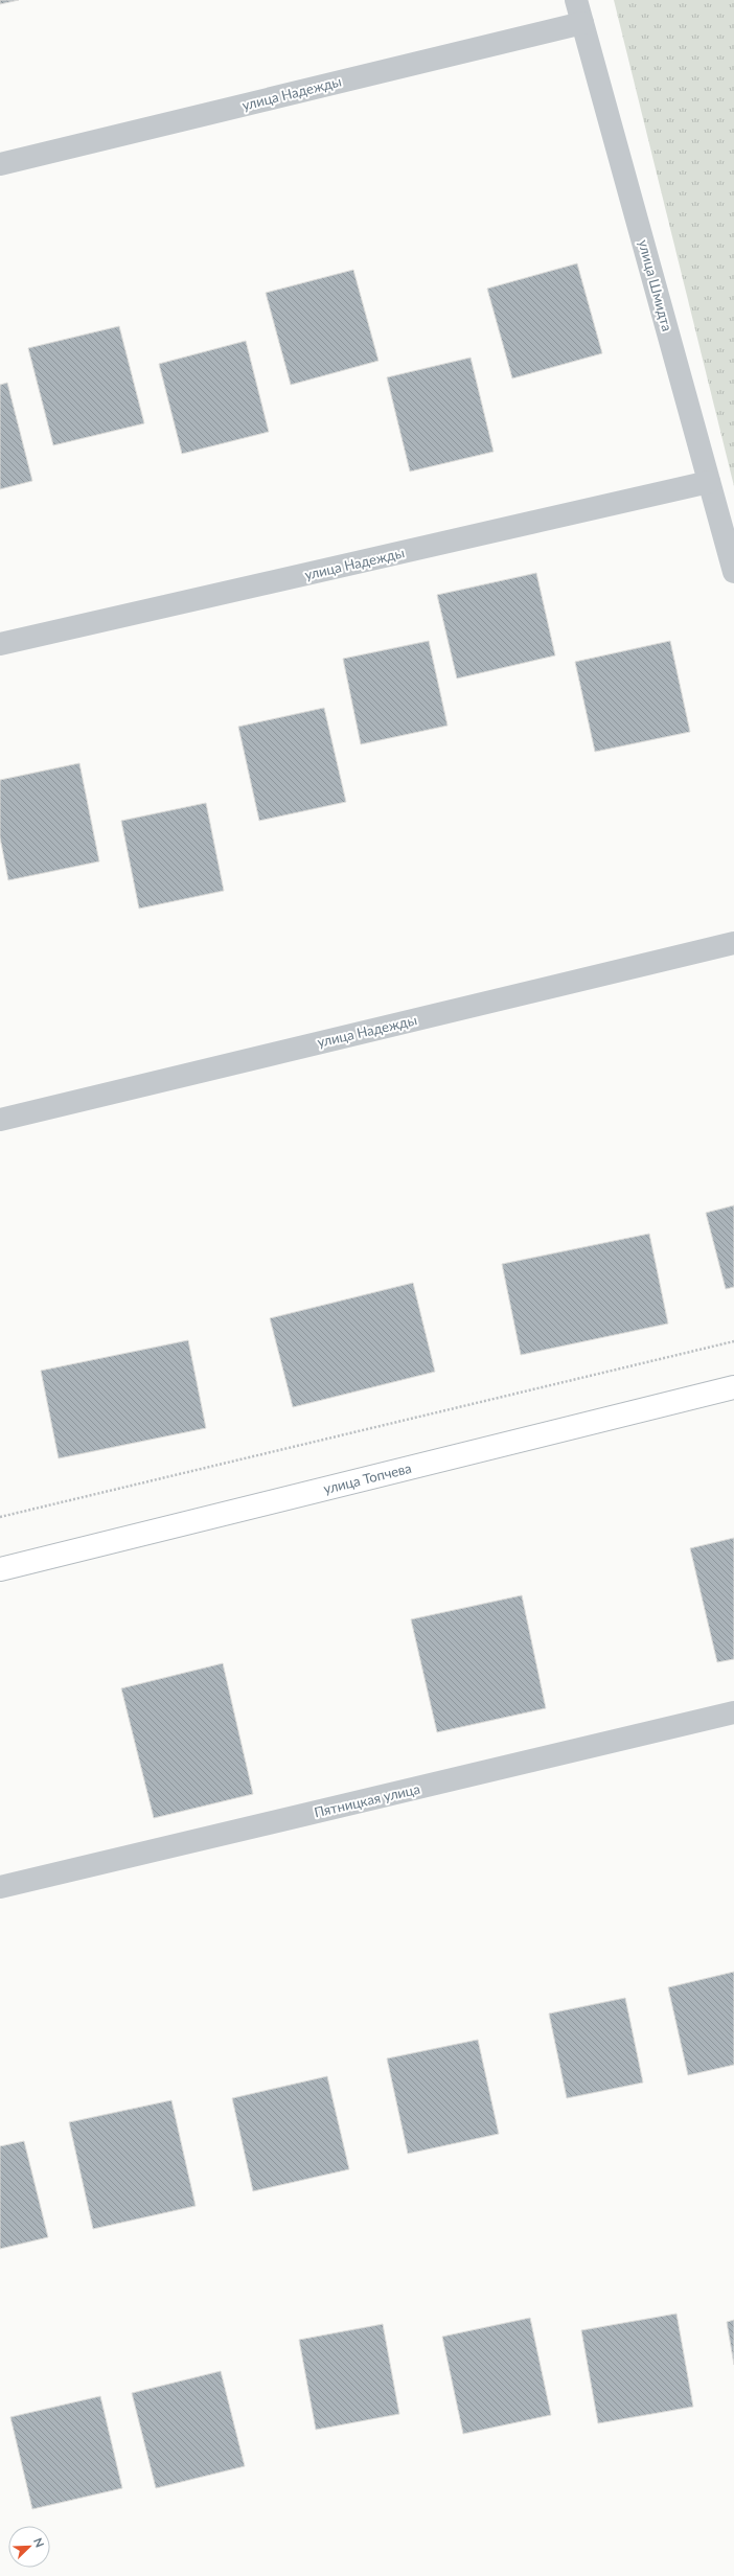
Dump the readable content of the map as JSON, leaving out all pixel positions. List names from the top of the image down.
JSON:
{
  "streets": {
    "street": [
      "улица Надежды",
      "улица Шмидта",
      "улица Топчева",
      "Пятницкая улица"
    ]
  },
  "crossings": [
    ["улица Надежды", "улица Шмидта"]
  ],
  "north": "top right"
}
